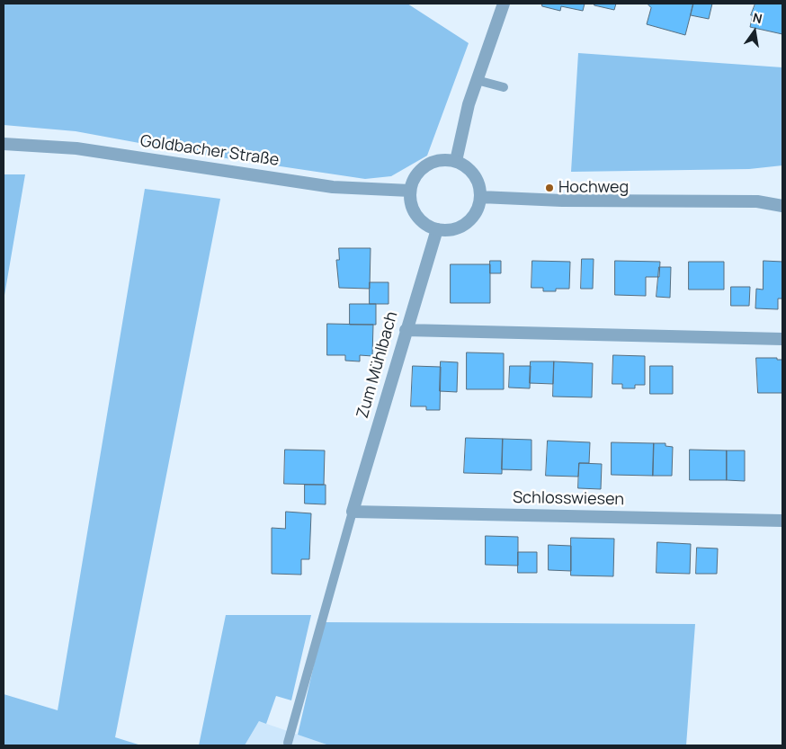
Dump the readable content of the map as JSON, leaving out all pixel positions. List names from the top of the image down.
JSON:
{
  "streets": {
    "street": ["Goldbacher Straße", "Zum Mühlbach", "Schlosswiesen"]
  },
  "crossings": [
    ["Goldbacher Straße", "Zum Mühlbach"],
    ["Zum Mühlbach", "Schlosswiesen"]
  ],
  "places": ["Hochweg"],
  "north": "top"
}
